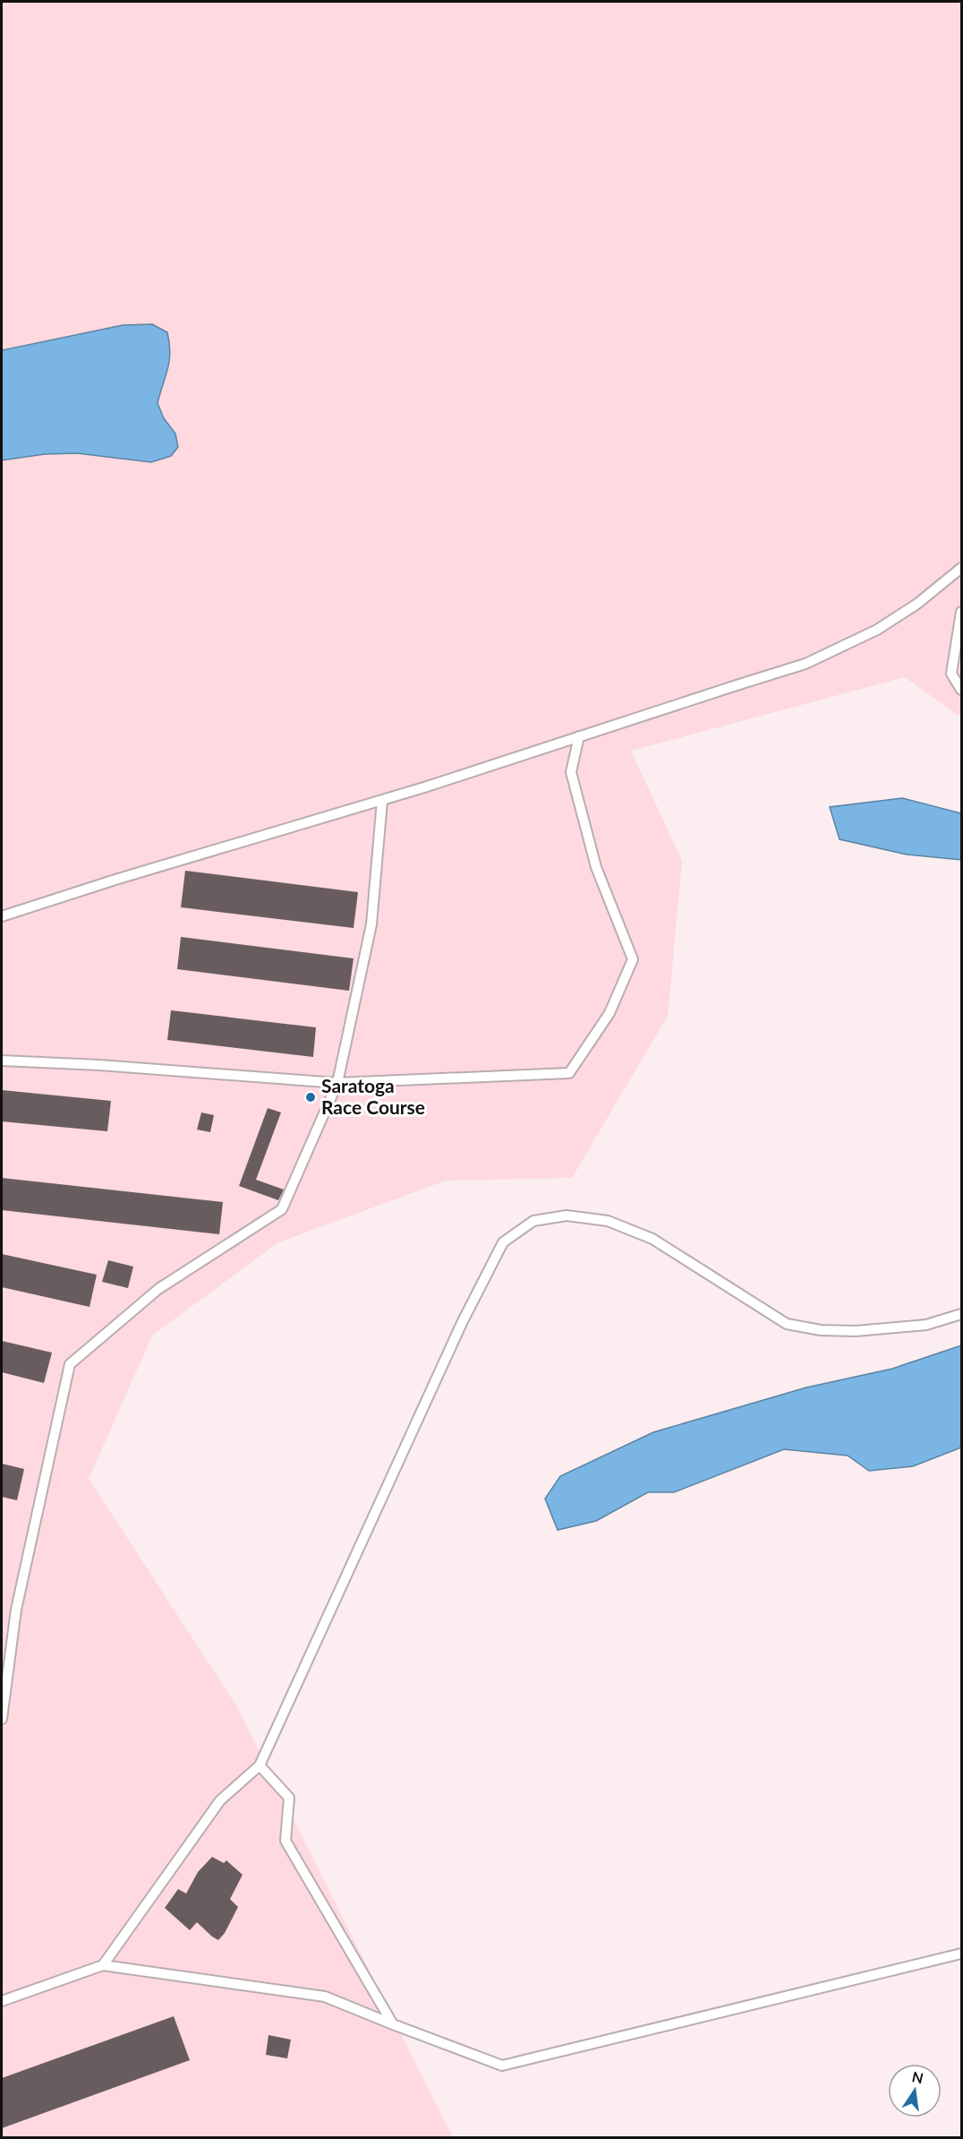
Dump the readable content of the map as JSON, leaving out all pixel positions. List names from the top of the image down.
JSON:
{
  "places": ["Saratoga Race Course"],
  "north": "top"
}
